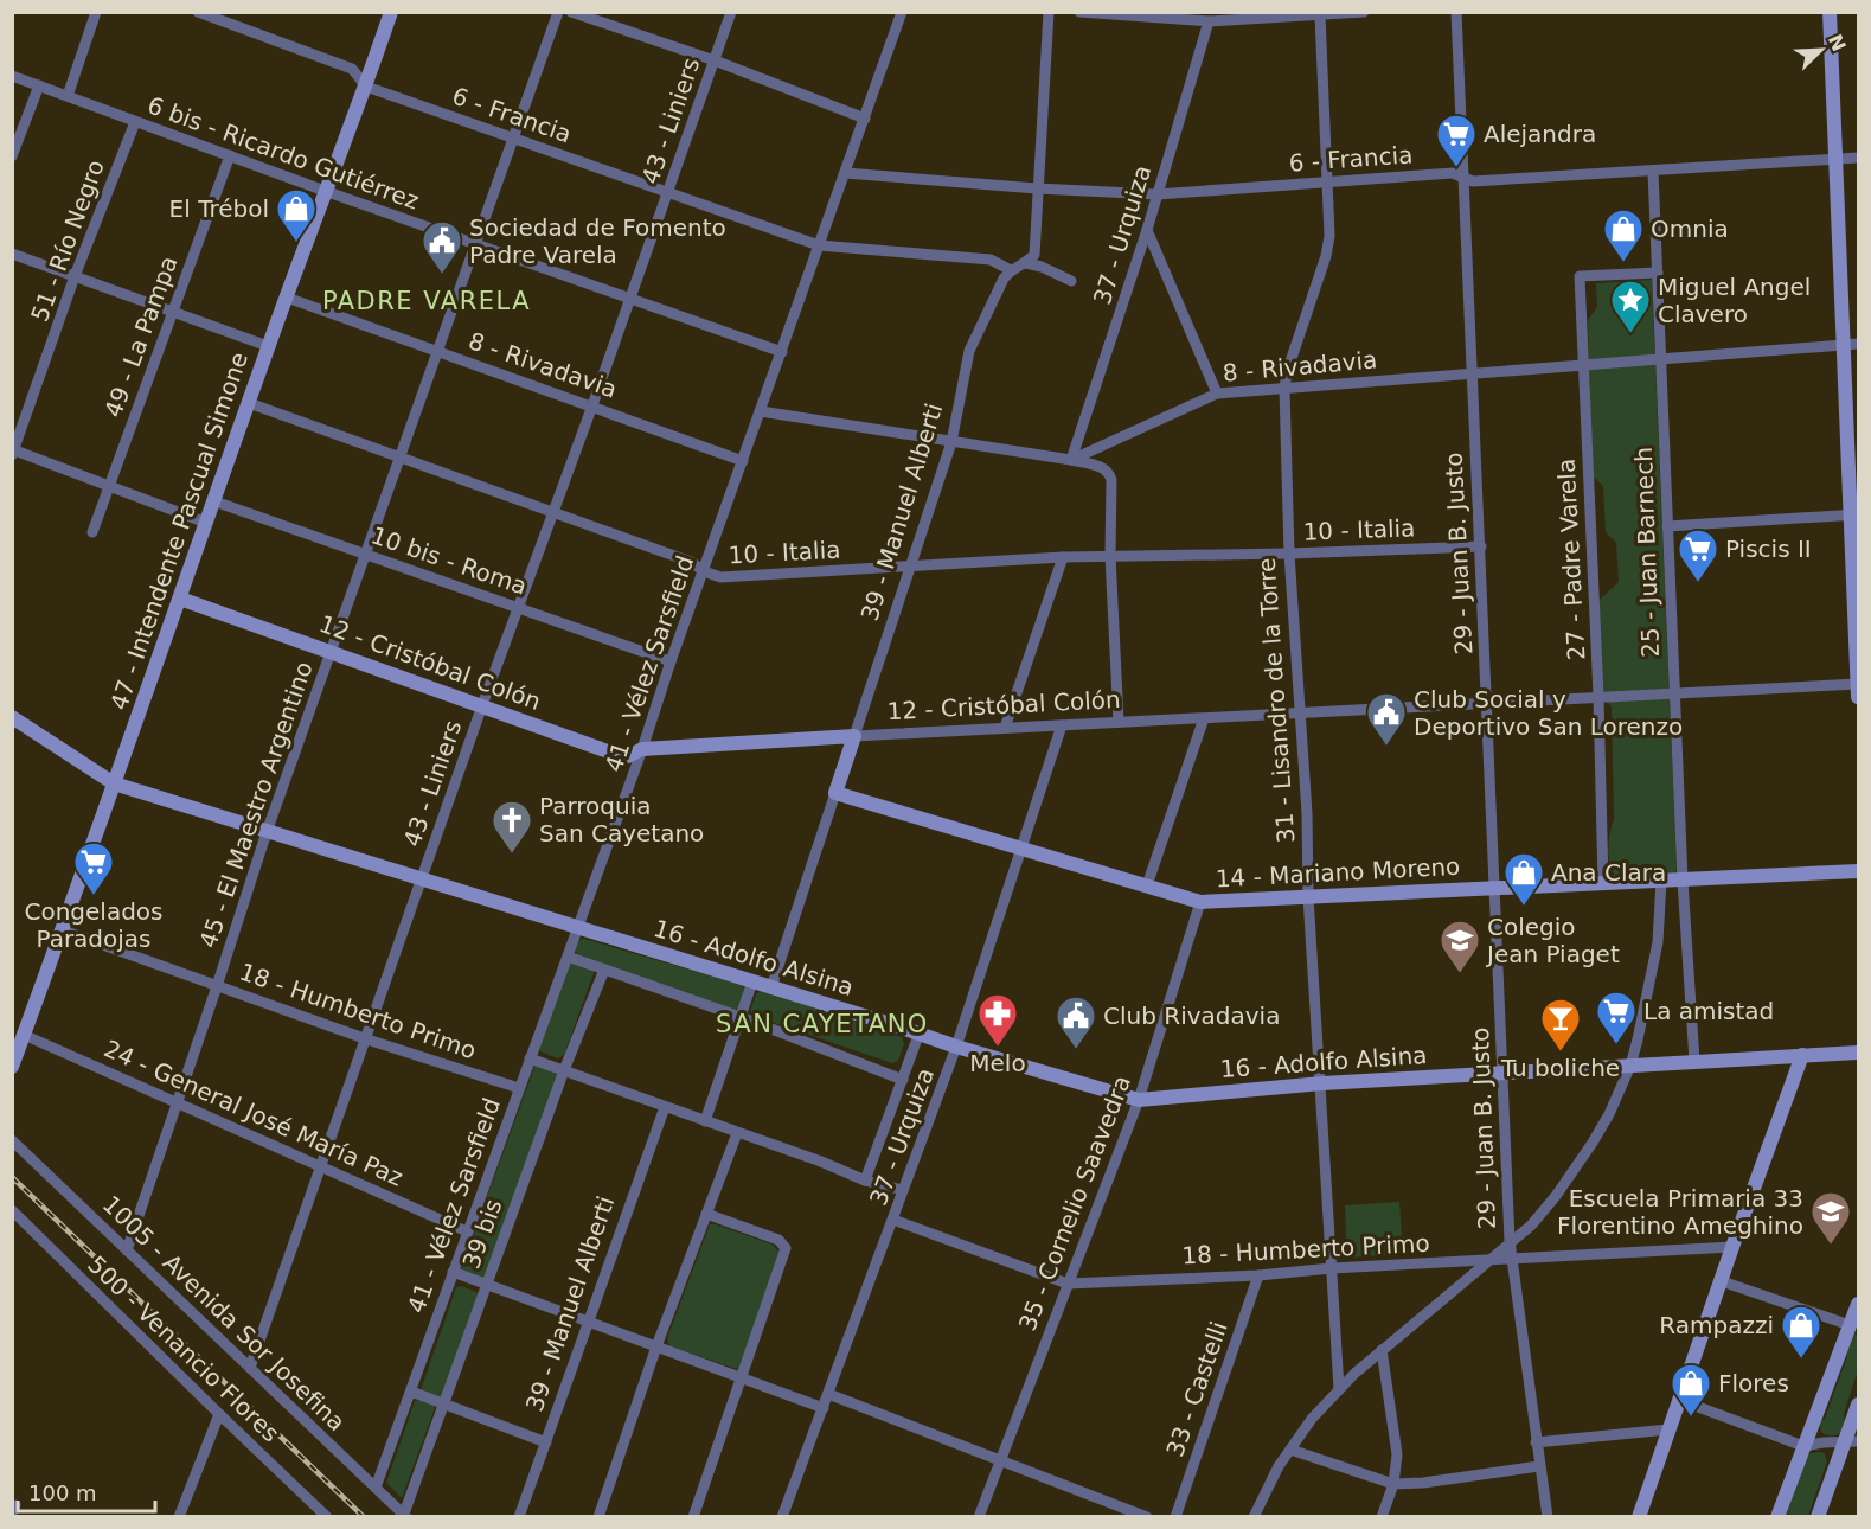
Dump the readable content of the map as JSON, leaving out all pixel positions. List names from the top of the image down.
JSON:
{
  "streets": {
    "street": [
      "6 - Francia",
      "43 - Liniers",
      "6 bis - Ricardo Gutiérrez",
      "37 - Urquiza",
      "51 - Río Negro",
      "49 - La Pampa",
      "8 - Rivadavia",
      "39 - Manuel Alberti",
      "10 - Italia",
      "47 - Intendente Pascual Simone",
      "25 - Juan Barnech",
      "29 - Juan B. Justo",
      "27 - Padre Varela",
      "10 bis - Roma",
      "12 - Cristóbal Colón",
      "41 - Vélez Sarsfield",
      "31 - Lisandro de la Torre",
      "45 - El Maestro Argentino",
      "14 - Mariano Moreno",
      "16 - Adolfo Alsina",
      "18 - Humberto Primo",
      "24 - General José María Paz",
      "35 - Cornelio Saavedra",
      "39 bis",
      "1005 - Avenida Sor Josefina",
      "500 - Venancio Flores",
      "33 - Castelli"
    ]
  },
  "crossings": [
    ["6 - Francia", "43 - Liniers"],
    ["6 - Francia", "37 - Urquiza"],
    ["6 - Francia", "47 - Intendente Pascual Simone"],
    ["6 - Francia", "25 - Juan Barnech"],
    ["6 - Francia", "29 - Juan B. Justo"],
    ["6 - Francia", "41 - Vélez Sarsfield"],
    ["6 - Francia", "31 - Lisandro de la Torre"],
    ["6 - Francia", "45 - El Maestro Argentino"],
    ["43 - Liniers", "6 bis - Ricardo Gutiérrez"],
    ["43 - Liniers", "8 - Rivadavia"],
    ["43 - Liniers", "10 - Italia"],
    ["43 - Liniers", "10 bis - Roma"],
    ["43 - Liniers", "12 - Cristóbal Colón"],
    ["43 - Liniers", "16 - Adolfo Alsina"],
    ["43 - Liniers", "18 - Humberto Primo"],
    ["43 - Liniers", "24 - General José María Paz"],
    ["43 - Liniers", "1005 - Avenida Sor Josefina"],
    ["6 bis - Ricardo Gutiérrez", "51 - Río Negro"],
    ["6 bis - Ricardo Gutiérrez", "49 - La Pampa"],
    ["6 bis - Ricardo Gutiérrez", "47 - Intendente Pascual Simone"],
    ["6 bis - Ricardo Gutiérrez", "41 - Vélez Sarsfield"],
    ["6 bis - Ricardo Gutiérrez", "45 - El Maestro Argentino"],
    ["37 - Urquiza", "8 - Rivadavia"],
    ["37 - Urquiza", "12 - Cristóbal Colón"],
    ["37 - Urquiza", "14 - Mariano Moreno"],
    ["37 - Urquiza", "16 - Adolfo Alsina"],
    ["37 - Urquiza", "18 - Humberto Primo"],
    ["8 - Rivadavia", "47 - Intendente Pascual Simone"],
    ["8 - Rivadavia", "25 - Juan Barnech"],
    ["8 - Rivadavia", "29 - Juan B. Justo"],
    ["8 - Rivadavia", "27 - Padre Varela"],
    ["8 - Rivadavia", "41 - Vélez Sarsfield"],
    ["8 - Rivadavia", "31 - Lisandro de la Torre"],
    ["8 - Rivadavia", "45 - El Maestro Argentino"],
    ["39 - Manuel Alberti", "10 - Italia"],
    ["39 - Manuel Alberti", "12 - Cristóbal Colón"],
    ["39 - Manuel Alberti", "14 - Mariano Moreno"],
    ["39 - Manuel Alberti", "16 - Adolfo Alsina"],
    ["10 - Italia", "47 - Intendente Pascual Simone"],
    ["10 - Italia", "29 - Juan B. Justo"],
    ["10 - Italia", "41 - Vélez Sarsfield"],
    ["10 - Italia", "31 - Lisandro de la Torre"],
    ["10 - Italia", "45 - El Maestro Argentino"],
    ["47 - Intendente Pascual Simone", "10 bis - Roma"],
    ["47 - Intendente Pascual Simone", "12 - Cristóbal Colón"],
    ["47 - Intendente Pascual Simone", "16 - Adolfo Alsina"],
    ["47 - Intendente Pascual Simone", "18 - Humberto Primo"],
    ["47 - Intendente Pascual Simone", "24 - General José María Paz"],
    ["25 - Juan Barnech", "27 - Padre Varela"],
    ["25 - Juan Barnech", "12 - Cristóbal Colón"],
    ["25 - Juan Barnech", "14 - Mariano Moreno"],
    ["25 - Juan Barnech", "16 - Adolfo Alsina"],
    ["29 - Juan B. Justo", "12 - Cristóbal Colón"],
    ["29 - Juan B. Justo", "14 - Mariano Moreno"],
    ["29 - Juan B. Justo", "16 - Adolfo Alsina"],
    ["29 - Juan B. Justo", "18 - Humberto Primo"],
    ["27 - Padre Varela", "12 - Cristóbal Colón"],
    ["27 - Padre Varela", "14 - Mariano Moreno"],
    ["10 bis - Roma", "41 - Vélez Sarsfield"],
    ["10 bis - Roma", "45 - El Maestro Argentino"],
    ["12 - Cristóbal Colón", "41 - Vélez Sarsfield"],
    ["12 - Cristóbal Colón", "31 - Lisandro de la Torre"],
    ["12 - Cristóbal Colón", "45 - El Maestro Argentino"],
    ["41 - Vélez Sarsfield", "16 - Adolfo Alsina"],
    ["41 - Vélez Sarsfield", "18 - Humberto Primo"],
    ["41 - Vélez Sarsfield", "24 - General José María Paz"],
    ["41 - Vélez Sarsfield", "1005 - Avenida Sor Josefina"],
    ["31 - Lisandro de la Torre", "14 - Mariano Moreno"],
    ["31 - Lisandro de la Torre", "16 - Adolfo Alsina"],
    ["31 - Lisandro de la Torre", "18 - Humberto Primo"],
    ["45 - El Maestro Argentino", "16 - Adolfo Alsina"],
    ["45 - El Maestro Argentino", "18 - Humberto Primo"],
    ["45 - El Maestro Argentino", "24 - General José María Paz"],
    ["45 - El Maestro Argentino", "1005 - Avenida Sor Josefina"],
    ["14 - Mariano Moreno", "35 - Cornelio Saavedra"],
    ["16 - Adolfo Alsina", "35 - Cornelio Saavedra"],
    ["18 - Humberto Primo", "35 - Cornelio Saavedra"],
    ["18 - Humberto Primo", "33 - Castelli"],
    ["39 bis", "1005 - Avenida Sor Josefina"]
  ],
  "districts": ["PADRE VARELA", "SAN CAYETANO"],
  "places": {
    "supermarket": [
      "Alejandra",
      "Piscis II",
      "Congelados Paradojas",
      "La amistad"
    ],
    "shop": [
      "El Trébol",
      "Omnia",
      "Ana Clara",
      "Rampazzi",
      "Flores"
    ],
    "public building": ["Sociedad de Fomento Padre Varela", "Club Social y Deportivo San Lorenzo", "Club Rivadavia"],
    "place": ["Miguel Angel Clavero"],
    "church": ["Parroquia San Cayetano"],
    "school or university": ["Colegio Jean Piaget", "Escuela Primaria 33 Florentino Ameghino"],
    "pharmacy": ["Melo"],
    "bar": ["Tu boliche"]
  },
  "scale_bar": "100 m",
  "north": "top right"
}
